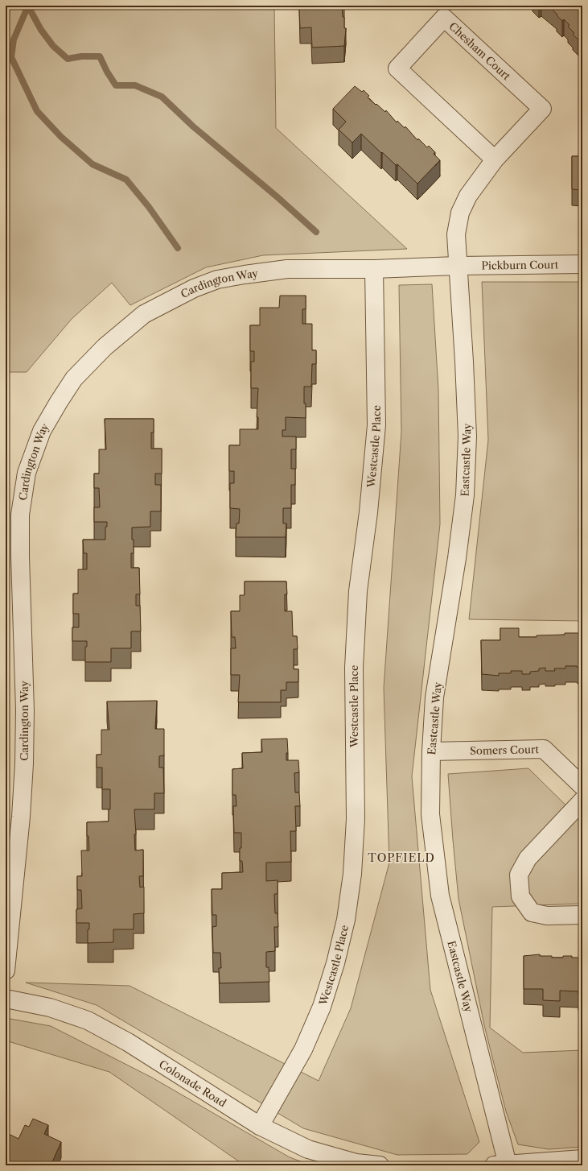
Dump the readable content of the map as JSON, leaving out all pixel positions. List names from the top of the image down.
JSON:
{
  "streets": {
    "street": [
      "Chesham Court",
      "Pickburn Court",
      "Cardington Way",
      "Westcastle Place",
      "Eastcastle Way",
      "Somers Court",
      "Colonade Road"
    ]
  },
  "crossings": [
    ["Chesham Court", "Pickburn Court"],
    ["Chesham Court", "Cardington Way"],
    ["Chesham Court", "Eastcastle Way"],
    ["Pickburn Court", "Cardington Way"],
    ["Pickburn Court", "Eastcastle Way"],
    ["Cardington Way", "Westcastle Place"],
    ["Cardington Way", "Eastcastle Way"],
    ["Westcastle Place", "Colonade Road"],
    ["Eastcastle Way", "Somers Court"]
  ],
  "districts": ["TOPFIELD"]
}
